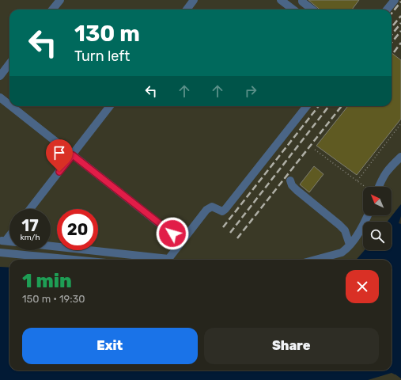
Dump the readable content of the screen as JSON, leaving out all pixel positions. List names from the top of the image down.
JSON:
{
  "north": "top left",
  "page": {
    "turn": ["130 m", "Turn left"],
    "speed": "17 km/h",
    "limit": "20",
    "heading": ["1 min", "150 m · 19:30"],
    "buttons": ["Exit", "Share"]
  }
}
